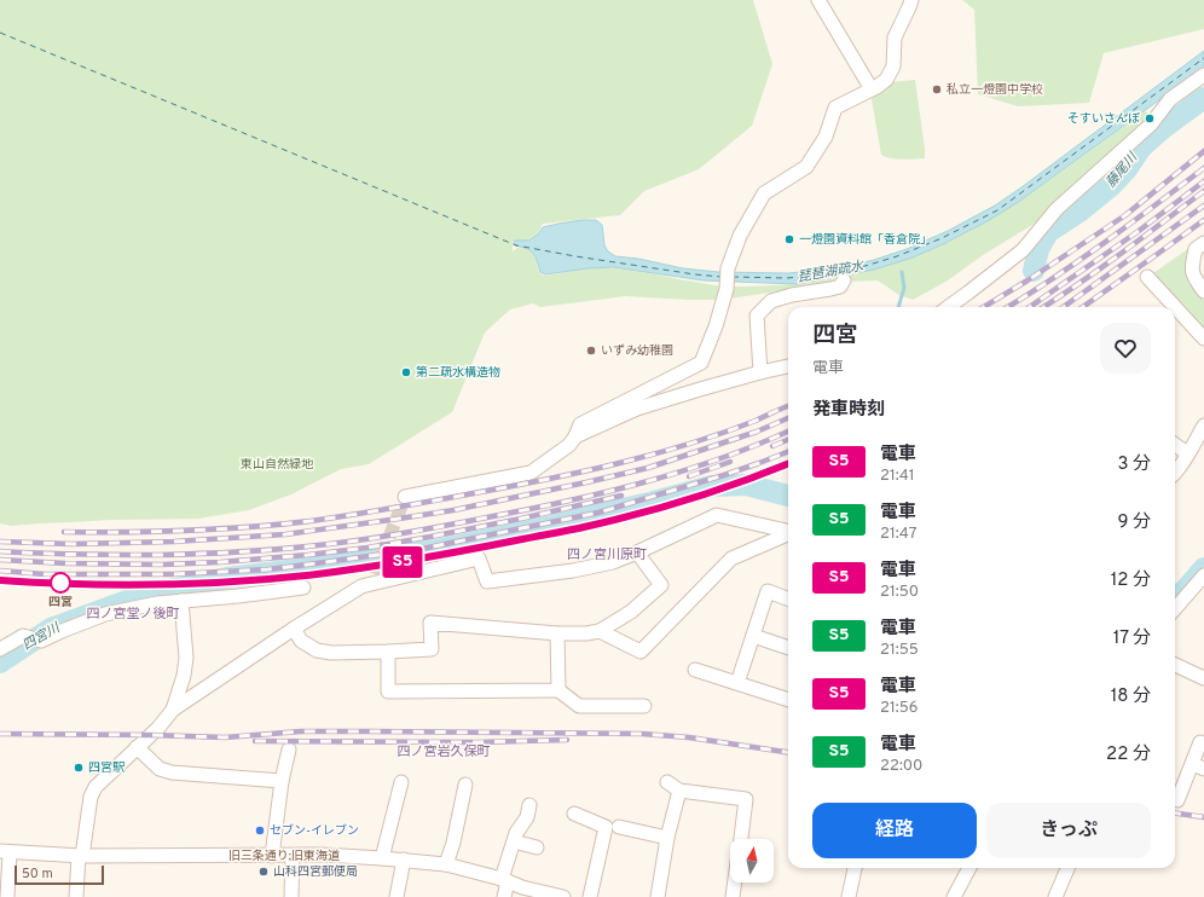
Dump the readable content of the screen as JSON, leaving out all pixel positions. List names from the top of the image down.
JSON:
{
  "streets": {
    "street": ["旧三条通り;旧東海道"]
  },
  "districts": ["四ノ宮川原町", "四ノ宮堂ノ後町", "四ノ宮岩久保町"],
  "water": ["藤尾川", "琵琶湖疏水", "四宮川"],
  "parks": ["東山自然緑地"],
  "places": [
    "私立一燈園中学校",
    "そすいさんぽ",
    "一燈園資料館「香倉院」",
    "いずみ幼稚園",
    "第二疏水構造物",
    "四宮",
    "四宮駅",
    "セブン-イレブン",
    "山科四宮郵便局"
  ],
  "scale_bar": "50 m",
  "north": "top",
  "page": {
    "on_map": "S5",
    "heading": [
      ["四宮", "電車"],
      "発車時刻"
    ],
    "list": [
      {
        "mark": "S5",
        "name": "電車",
        "note": "21:41",
        "value": "3 分"
      },
      {
        "mark": "S5",
        "name": "電車",
        "note": "21:47",
        "value": "9 分"
      },
      {
        "mark": "S5",
        "name": "電車",
        "note": "21:50",
        "value": "12 分"
      },
      {
        "mark": "S5",
        "name": "電車",
        "note": "21:55",
        "value": "17 分"
      },
      {
        "mark": "S5",
        "name": "電車",
        "note": "21:56",
        "value": "18 分"
      },
      {
        "mark": "S5",
        "name": "電車",
        "note": "22:00",
        "value": "22 分"
      }
    ],
    "buttons": ["経路", "きっぷ"],
    "scale": "50 m"
  }
}
